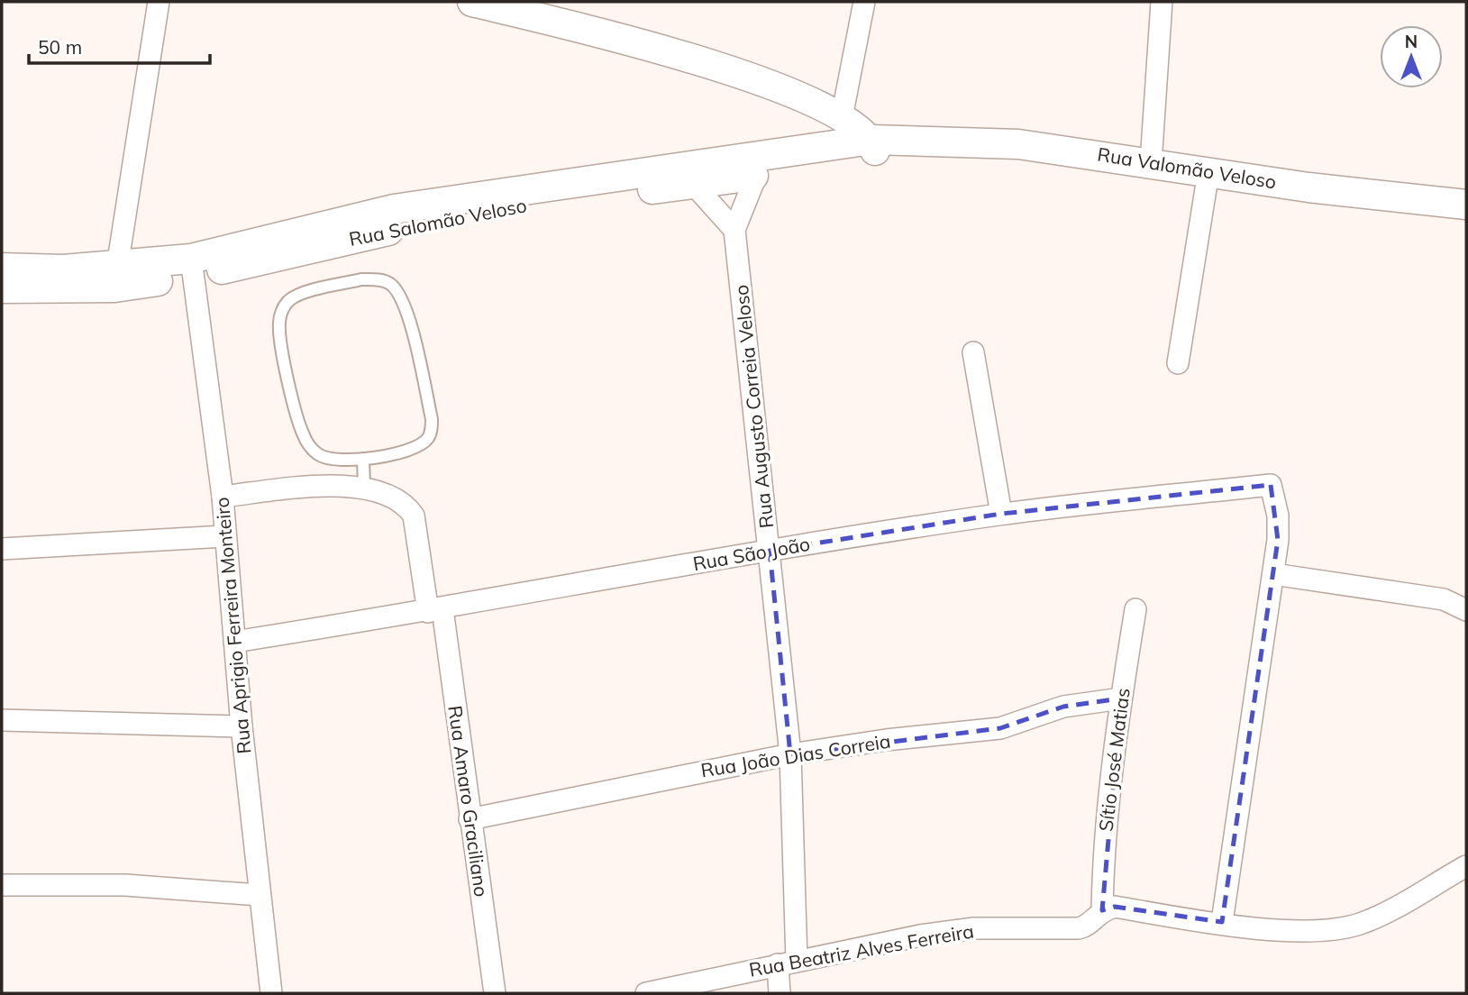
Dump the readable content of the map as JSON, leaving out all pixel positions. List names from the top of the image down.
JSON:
{
  "streets": {
    "street": [
      "Rua Valomão Veloso",
      "Rua Salomão Veloso",
      "Rua Augusto Correia Veloso",
      "Rua São João",
      "Rua Aprigio Ferreira Monteiro",
      "Rua João Dias Correia",
      "Sítio José Matias",
      "Rua Amaro Graciliano",
      "Rua Beatriz Alves Ferreira"
    ]
  },
  "crossings": [
    ["Rua Valomão Veloso", "Rua Salomão Veloso"],
    ["Rua Salomão Veloso", "Rua Augusto Correia Veloso"],
    ["Rua Salomão Veloso", "Rua Aprigio Ferreira Monteiro"],
    ["Rua Augusto Correia Veloso", "Rua São João"],
    ["Rua Augusto Correia Veloso", "Rua João Dias Correia"],
    ["Rua Augusto Correia Veloso", "Rua Beatriz Alves Ferreira"],
    ["Rua São João", "Rua Aprigio Ferreira Monteiro"],
    ["Rua São João", "Rua Amaro Graciliano"],
    ["Rua João Dias Correia", "Sítio José Matias"],
    ["Rua João Dias Correia", "Rua Amaro Graciliano"],
    ["Sítio José Matias", "Rua Beatriz Alves Ferreira"]
  ],
  "scale_bar": "50 m",
  "north": "top"
}
